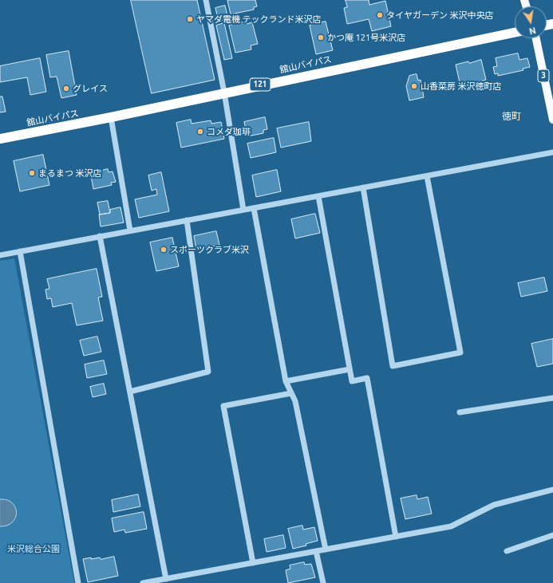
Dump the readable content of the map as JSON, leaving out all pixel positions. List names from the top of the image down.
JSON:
{
  "streets": {
    "highway": ["舘山バイパス", "121"],
    "main road": ["3"]
  },
  "districts": ["徳町"],
  "parks": ["米沢総合公園"],
  "places": [
    "タイヤガーデン 米沢中央店",
    "ヤマダ電機 テックランド米沢店",
    "かつ庵 121号米沢店",
    "山香菜房 米沢徳町店",
    "グレイス",
    "コメダ珈琲",
    "まるまつ 米沢店",
    "スポーツクラブ米沢"
  ],
  "north": "bottom"
}
